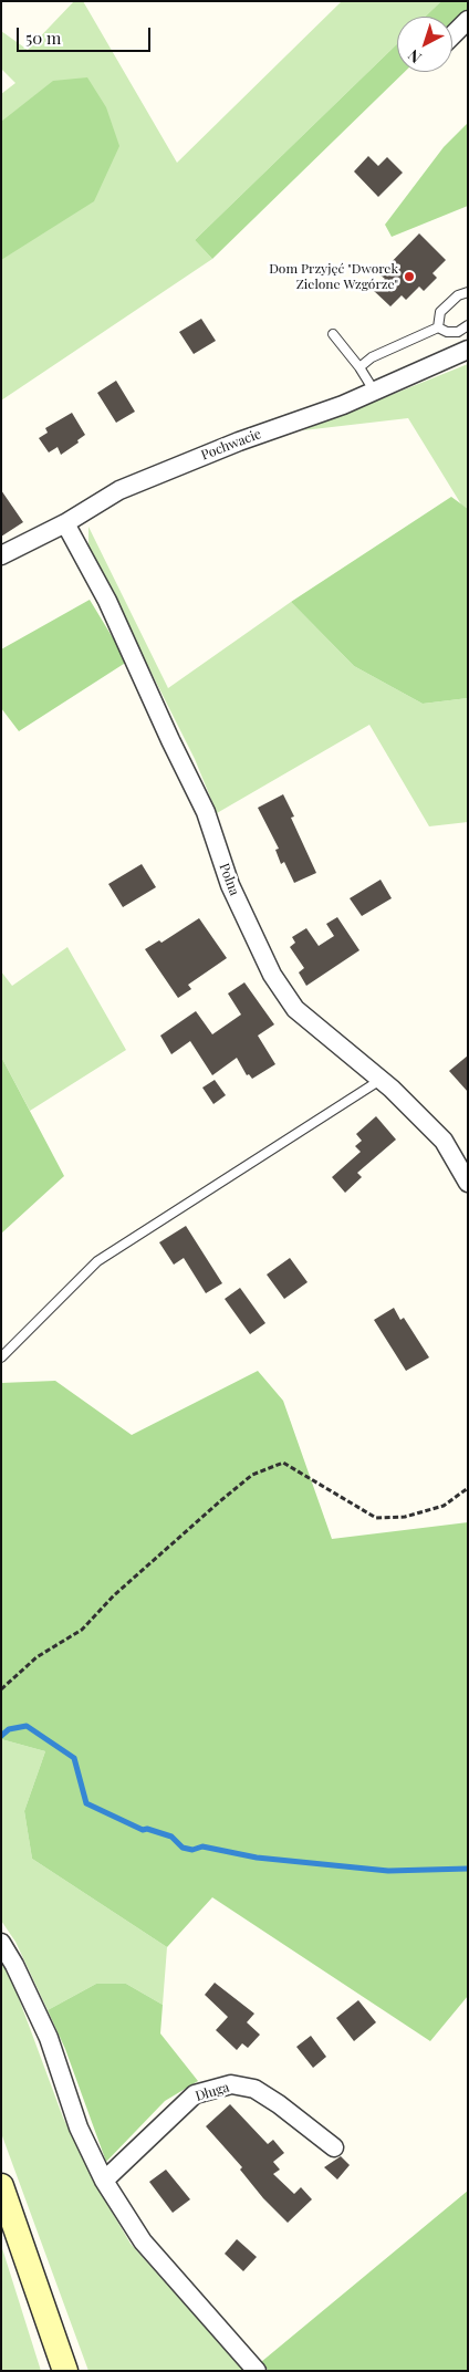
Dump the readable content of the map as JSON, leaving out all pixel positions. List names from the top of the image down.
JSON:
{
  "streets": {
    "street": ["Pochwacie", "Polna", "Długa"]
  },
  "crossings": [
    ["Pochwacie", "Polna"]
  ],
  "places": ["Dom Przyjęć \"Dworek Zielone Wzgórze\""],
  "scale_bar": "50 m",
  "north": "bottom left"
}
